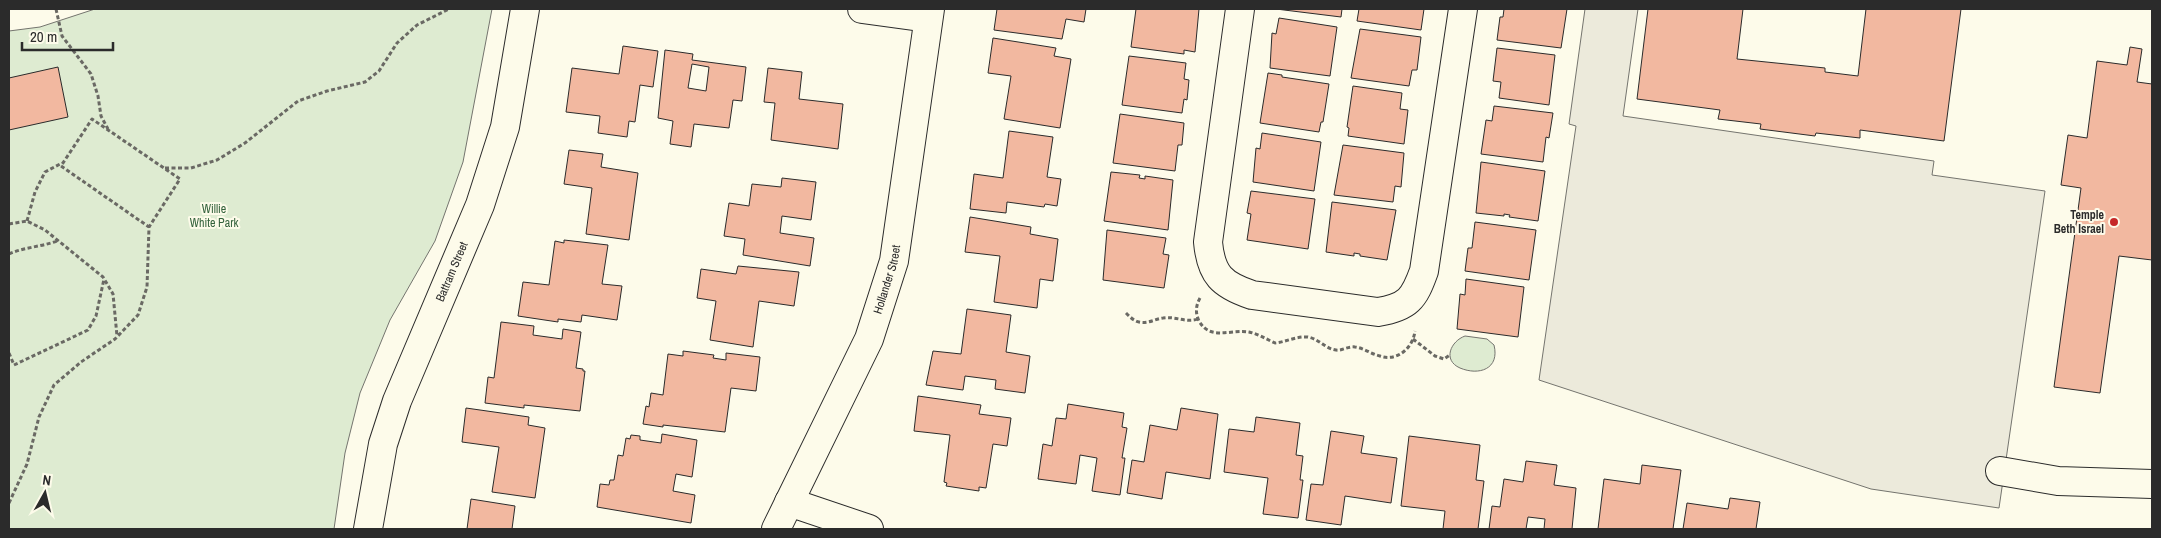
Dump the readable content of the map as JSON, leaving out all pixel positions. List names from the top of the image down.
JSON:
{
  "streets": {
    "street": ["Battram Street", "Hollander Street"]
  },
  "parks": ["Willie White Park"],
  "places": ["Temple Beth Israel"],
  "scale_bar": "20 m",
  "north": "top"
}
